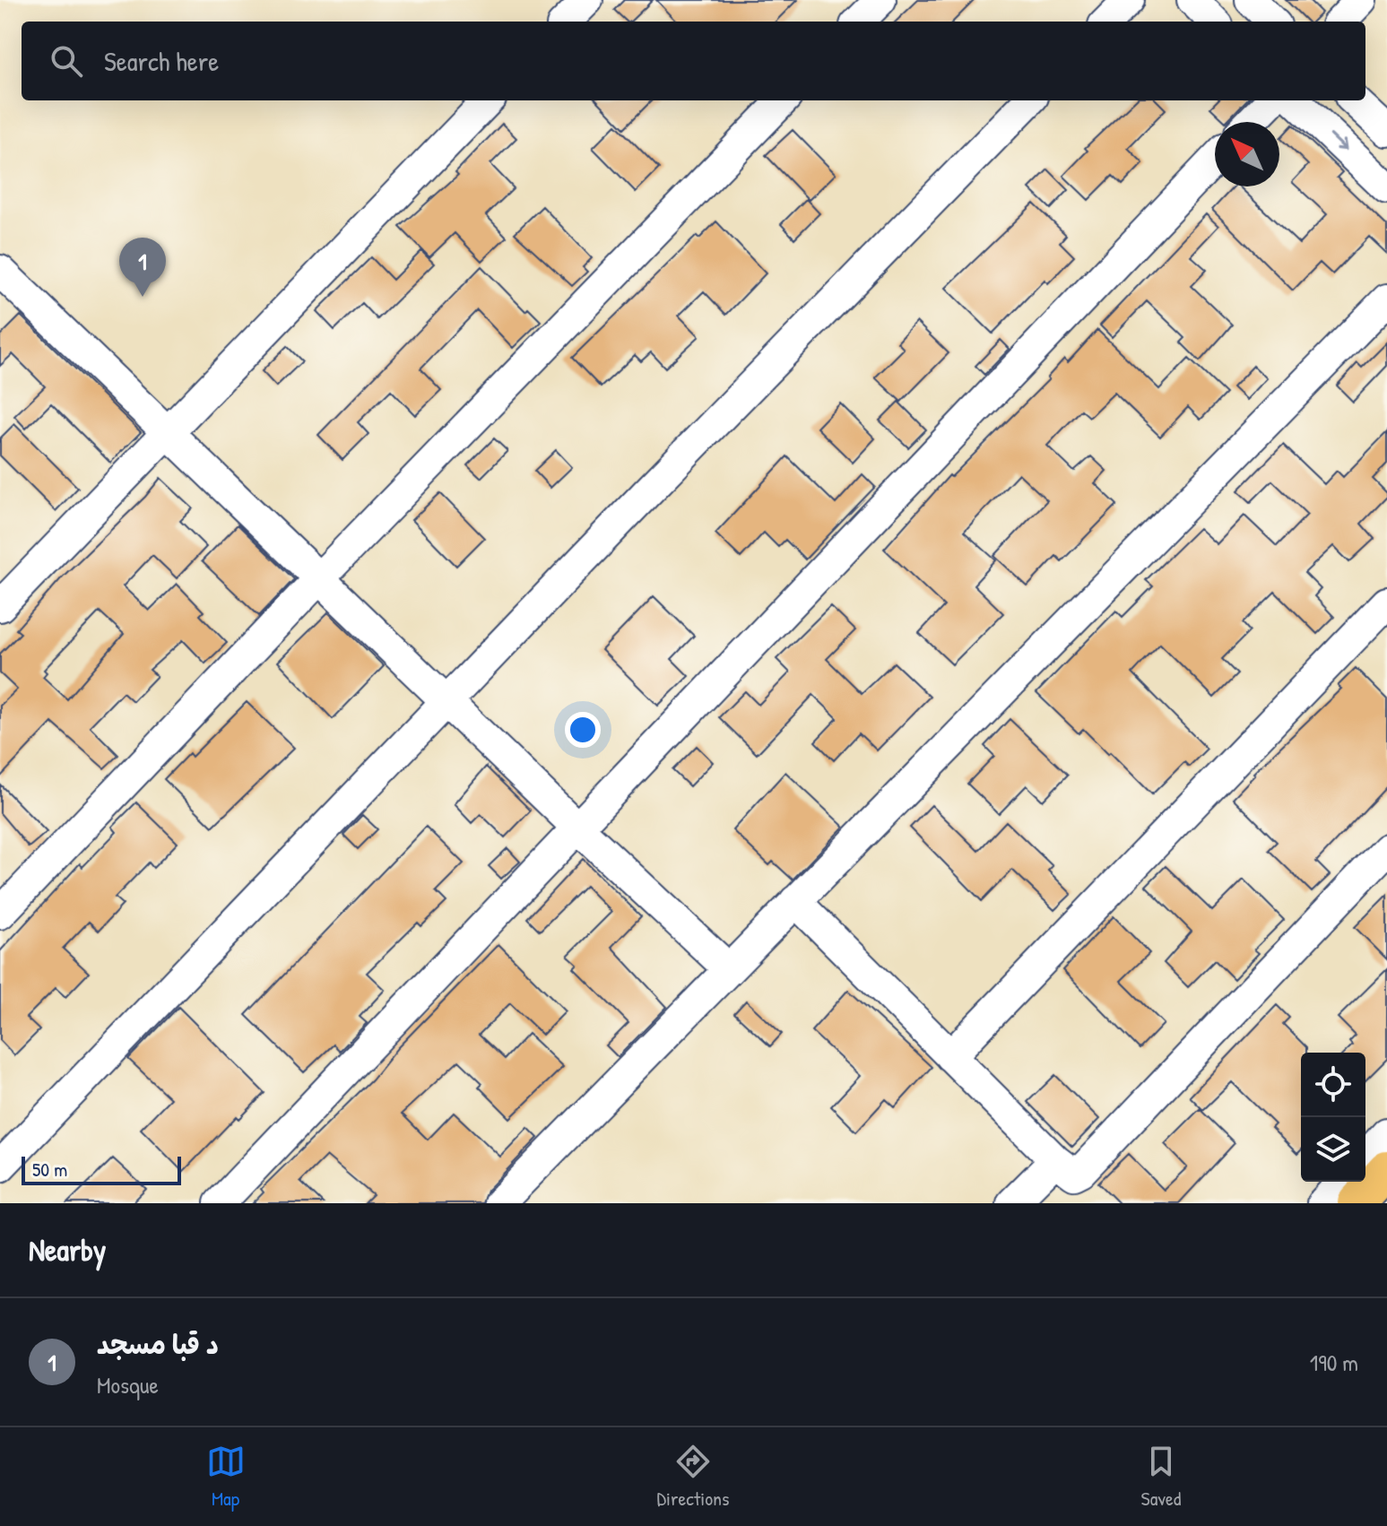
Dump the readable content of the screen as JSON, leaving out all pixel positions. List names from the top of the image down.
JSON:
{
  "scale_bar": "50 m",
  "north": "top left",
  "page": {
    "search": "Search here",
    "pins": "1",
    "scale": "50 m",
    "heading": "Nearby",
    "list": [
      {
        "mark": "1",
        "name": "د قبا مسجد",
        "note": "Mosque",
        "value": "190 m"
      }
    ],
    "nav": ["Map", "Directions", "Saved"]
  }
}
